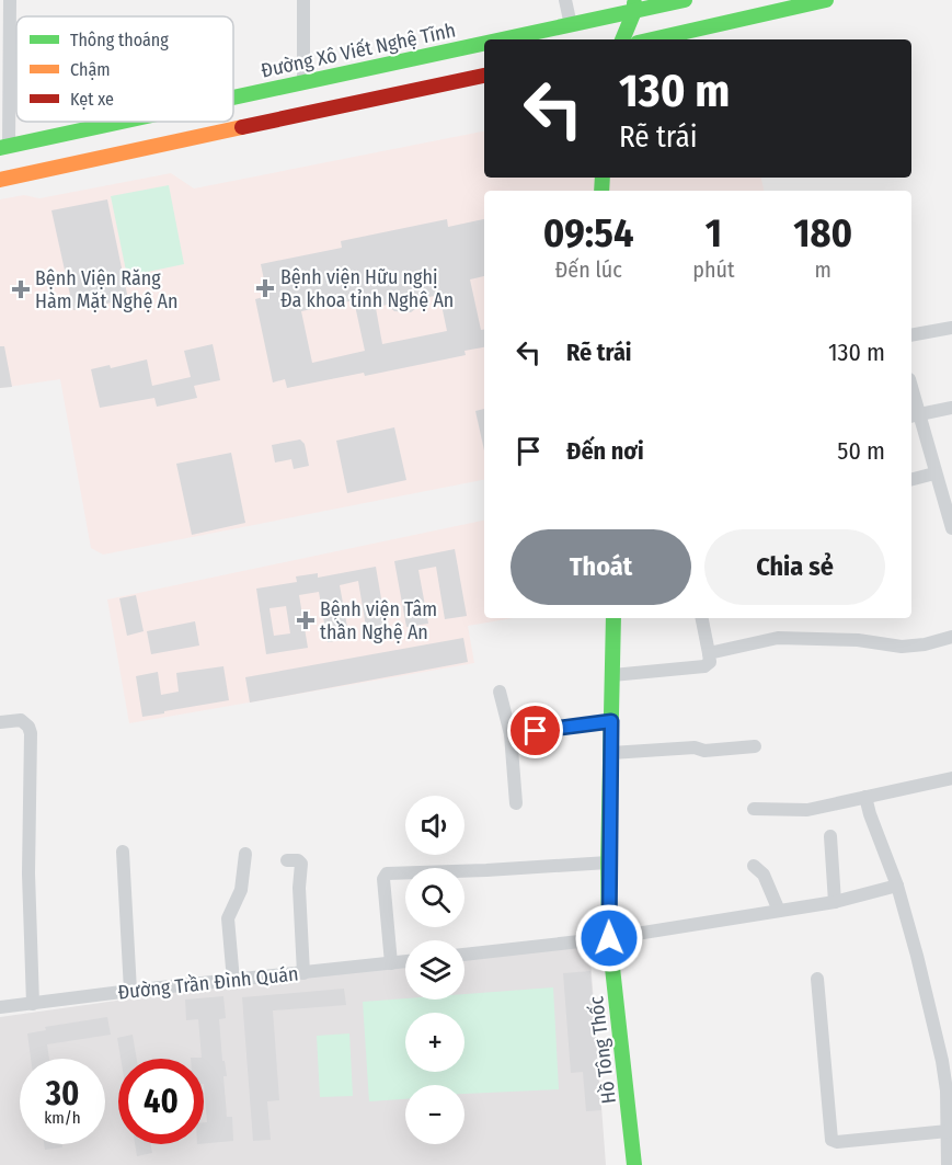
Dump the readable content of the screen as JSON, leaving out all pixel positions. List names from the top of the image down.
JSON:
{
  "streets": {
    "main road": ["Đường Xô Viết Nghệ Tĩnh", "Hồ Tông Thốc"],
    "street": ["Đường Trần Đình Quán"]
  },
  "places": {
    "health": ["Bệnh viện Hữu nghị Đa khoa tỉnh Nghệ An", "Bệnh Viện Răng Hàm Mặt Nghệ An", "Bệnh viện Tâm thần Nghệ An"]
  },
  "legend": ["Thông thoáng", "Chậm", "Kẹt xe"],
  "page": {
    "turn": ["130 m", "Rẽ trái"],
    "eta": [
      "09:54",
      "Đến lúc",
      "1",
      "phút",
      "180",
      "m"
    ],
    "list": [
      {
        "name": "Rẽ trái",
        "value": "130 m"
      },
      {
        "name": "Đến nơi",
        "value": "50 m"
      }
    ],
    "buttons": ["Thoát", "Chia sẻ"],
    "map_buttons": ["+", "−"],
    "speed": "30 km/h",
    "limit": "40"
  }
}
